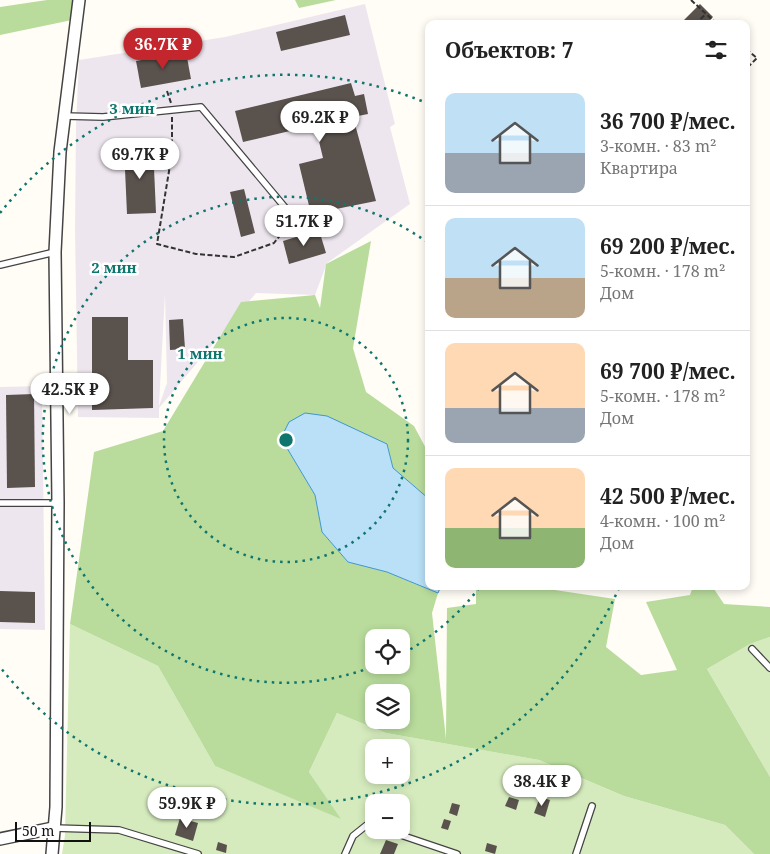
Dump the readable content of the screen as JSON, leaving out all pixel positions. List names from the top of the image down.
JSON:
{
  "scale_bar": "50 m",
  "page": {
    "heading": "Объектов: 7",
    "price": [
      "36.7K ₽",
      "69.2K ₽",
      "69.7K ₽",
      "51.7K ₽",
      "42.5K ₽",
      "38.4K ₽",
      "59.9K ₽"
    ],
    "list": [
      {
        "name": "36 700 ₽/мес.",
        "note": "3-комн. · 83 m² · Квартира"
      },
      {
        "name": "69 200 ₽/мес.",
        "note": "5-комн. · 178 m² · Дом"
      },
      {
        "name": "69 700 ₽/мес.",
        "note": "5-комн. · 178 m² · Дом"
      },
      {
        "name": "42 500 ₽/мес.",
        "note": "4-комн. · 100 m² · Дом"
      }
    ],
    "map_buttons": ["+", "−"],
    "scale": "50 m"
  },
  "rings": ["3 мин", "2 мин", "1 мин"]
}
